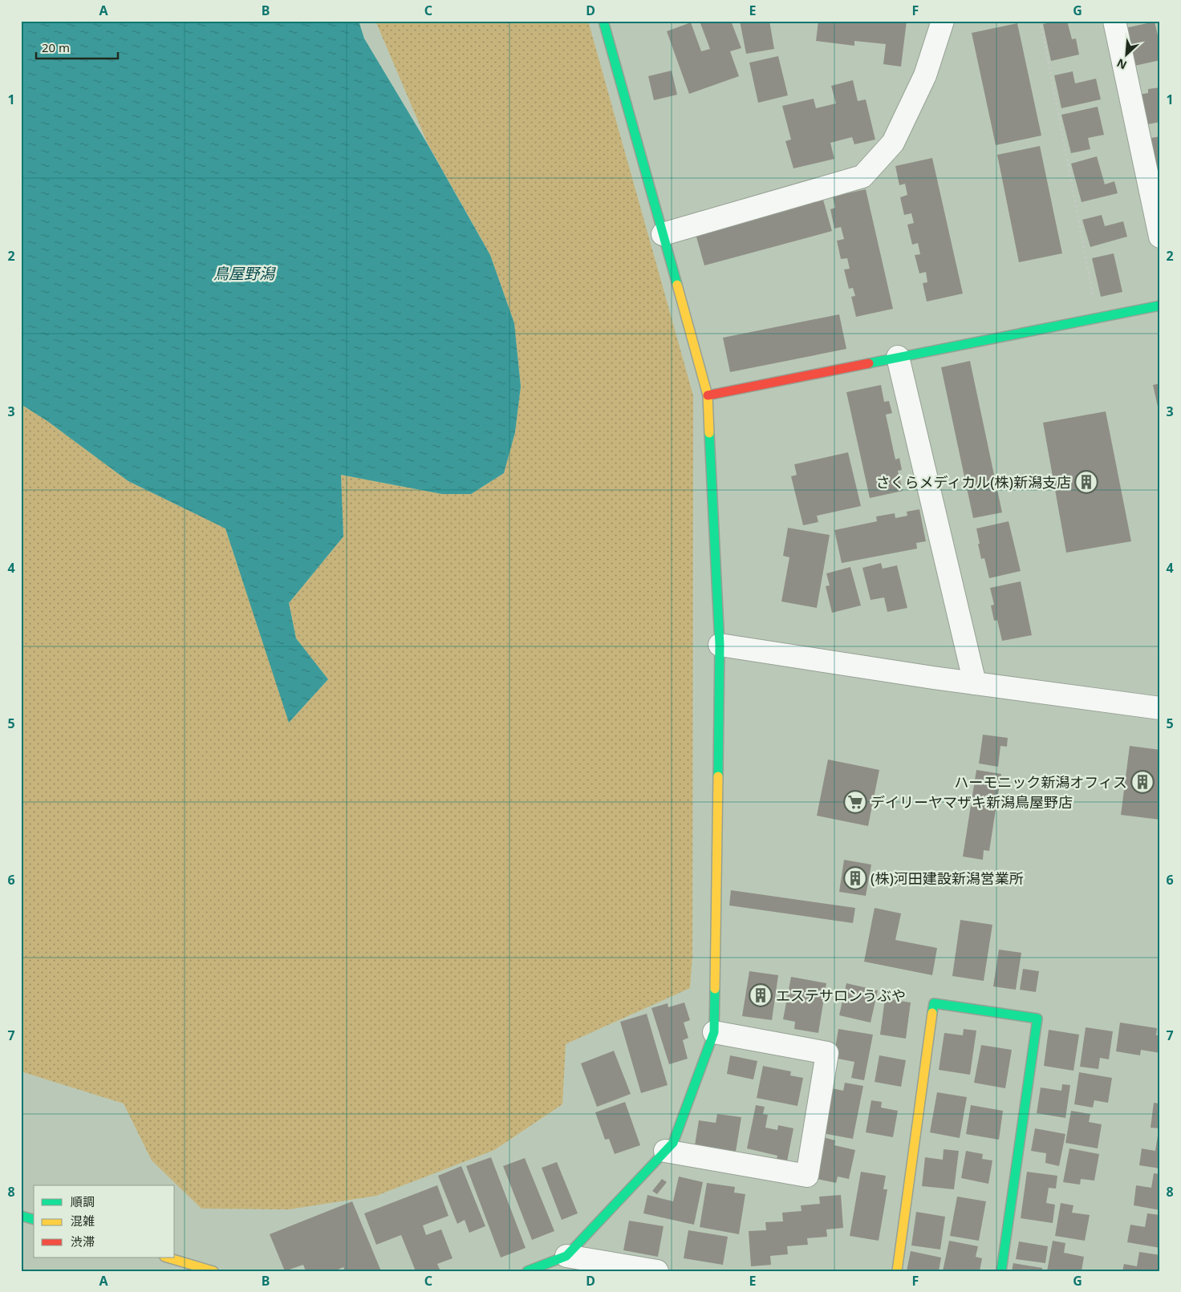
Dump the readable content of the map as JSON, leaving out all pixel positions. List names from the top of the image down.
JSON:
{
  "water": ["鳥屋野潟"],
  "places": {
    "building": [
      "さくらメディカル(株)新潟支店",
      "ハーモニック新潟オフィス",
      "(株)河田建設新潟営業所",
      "エステサロンうぶや"
    ],
    "supermarket": ["デイリーヤマザキ新潟鳥屋野店"]
  },
  "legend": ["順調", "混雑", "渋滞"],
  "scale_bar": "20 m",
  "north": "bottom left",
  "grid": {
    "columns": [
      "A",
      "B",
      "C",
      "D",
      "E",
      "F",
      "G"
    ],
    "rows": [
      "1",
      "2",
      "3",
      "4",
      "5",
      "6",
      "7",
      "8"
    ]
  }
}
